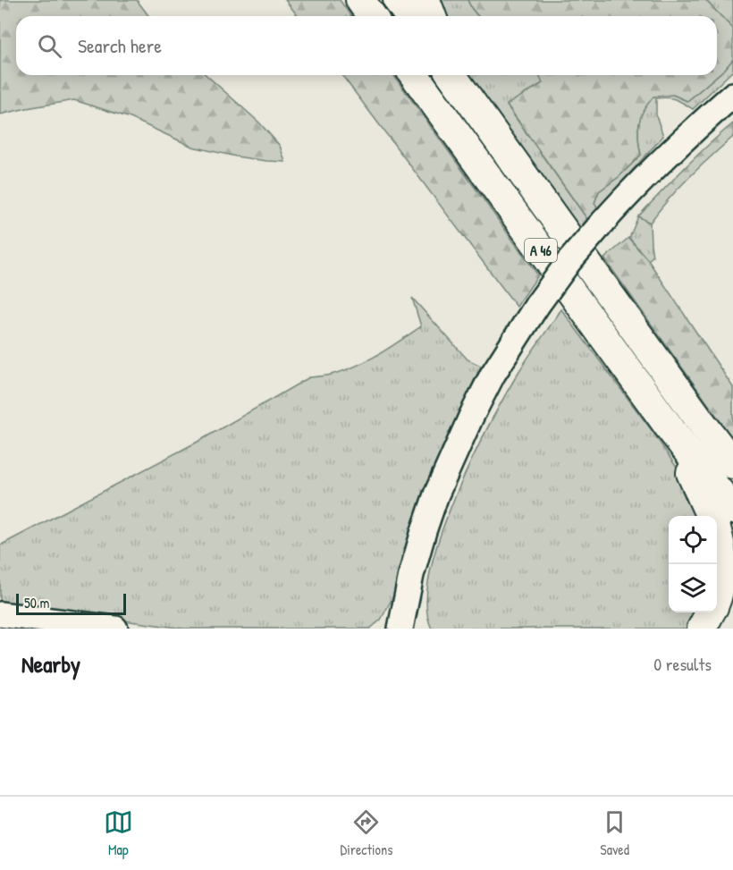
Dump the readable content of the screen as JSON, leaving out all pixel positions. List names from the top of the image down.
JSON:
{
  "streets": {
    "highway": ["A 46"]
  },
  "scale_bar": "50 m",
  "page": {
    "search": "Search here",
    "scale": "50 m",
    "heading": ["Nearby", "0 results"],
    "nav": ["Map", "Directions", "Saved"]
  }
}
